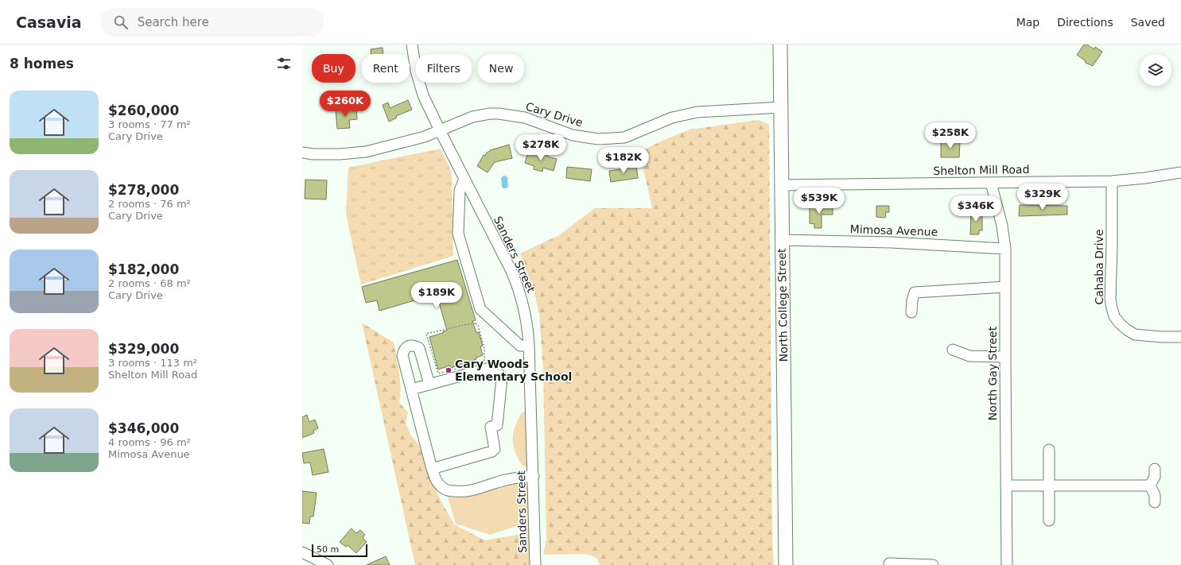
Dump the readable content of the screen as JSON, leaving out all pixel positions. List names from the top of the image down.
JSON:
{
  "streets": {
    "main road": ["North College Street"],
    "street": [
      "Cary Drive",
      "Shelton Mill Road",
      "Mimosa Avenue",
      "Sanders Street",
      "Cahaba Drive",
      "North Gay Street"
    ]
  },
  "crossings": [
    ["Cary Drive", "Sanders Street"],
    ["Cary Drive", "North College Street"],
    ["Shelton Mill Road", "Cahaba Drive"],
    ["Shelton Mill Road", "North College Street"],
    ["Shelton Mill Road", "North Gay Street"],
    ["Mimosa Avenue", "North College Street"],
    ["Mimosa Avenue", "North Gay Street"]
  ],
  "places": ["Cary Woods Elementary School"],
  "scale_bar": "50 m",
  "page": {
    "header": "Casavia",
    "search": "Search here",
    "nav": ["Map", "Directions", "Saved"],
    "heading": "8 homes",
    "chip": [
      "Buy",
      "Rent",
      "Filters",
      "New"
    ],
    "list": [
      {
        "name": "$260,000",
        "note": "3 rooms · 77 m² · Cary Drive"
      },
      {
        "name": "$278,000",
        "note": "2 rooms · 76 m² · Cary Drive"
      },
      {
        "name": "$182,000",
        "note": "2 rooms · 68 m² · Cary Drive"
      },
      {
        "name": "$329,000",
        "note": "3 rooms · 113 m² · Shelton Mill Road"
      },
      {
        "name": "$346,000",
        "note": "4 rooms · 96 m² · Mimosa Avenue"
      }
    ],
    "price": [
      "$260K",
      "$258K",
      "$278K",
      "$182K",
      "$329K",
      "$539K",
      "$346K",
      "$189K"
    ],
    "scale": "50 m"
  }
}
